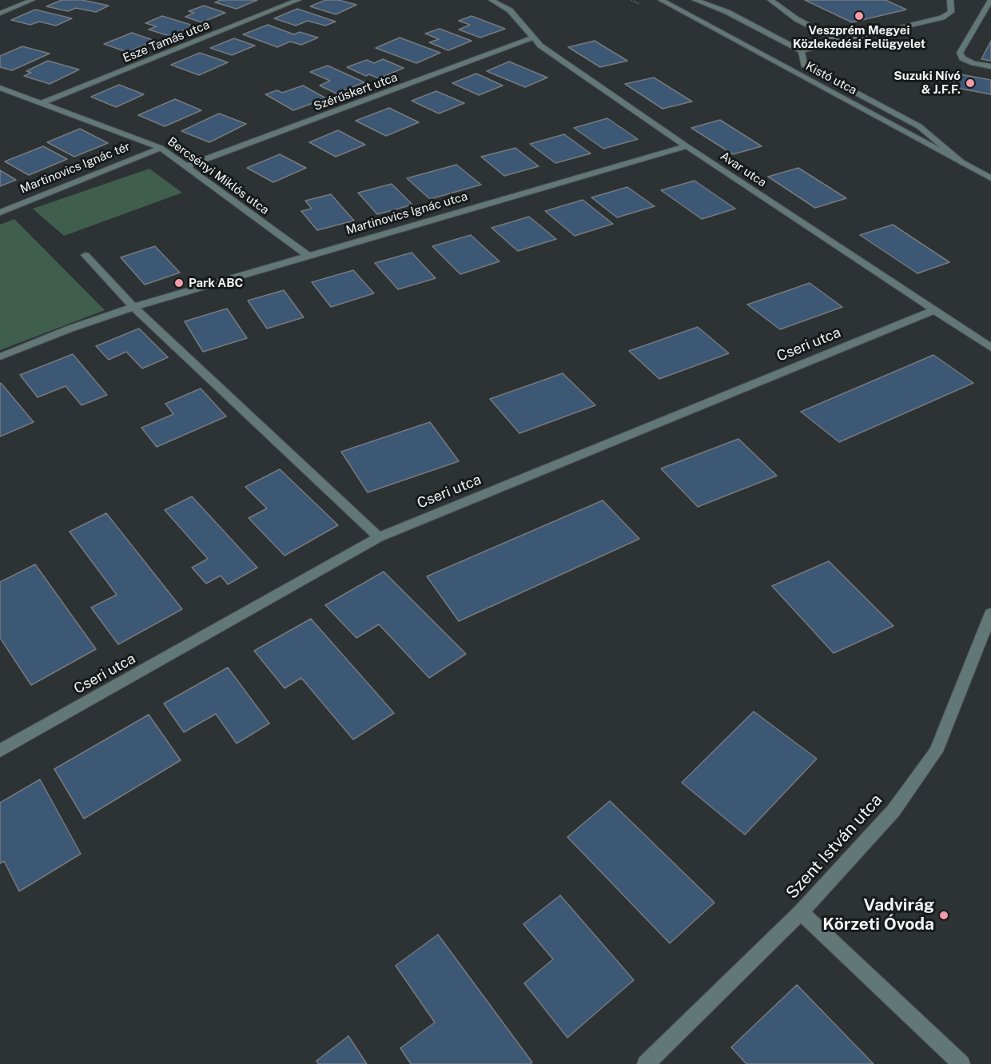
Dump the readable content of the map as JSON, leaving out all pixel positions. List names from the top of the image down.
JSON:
{
  "streets": {
    "street": [
      "Esze Tamás utca",
      "Kistó utca",
      "Szérűskert utca",
      "Martinovics Ignác tér",
      "Avar utca",
      "Bercsényi Miklós utca",
      "Martinovics Ignác utca",
      "Cseri utca",
      "Szent István utca"
    ]
  },
  "crossings": [
    ["Esze Tamás utca", "Bercsényi Miklós utca"],
    ["Szérűskert utca", "Avar utca"],
    ["Szérűskert utca", "Bercsényi Miklós utca"],
    ["Martinovics Ignác tér", "Bercsényi Miklós utca"],
    ["Avar utca", "Martinovics Ignác utca"],
    ["Avar utca", "Cseri utca"],
    ["Bercsényi Miklós utca", "Martinovics Ignác utca"]
  ],
  "places": [
    "Veszprém Megyei Közlekedési Felügyelet",
    "Suzuki Nívó & J.F.F.",
    "Park ABC",
    "Vadvirág Körzeti Óvoda"
  ]
}
